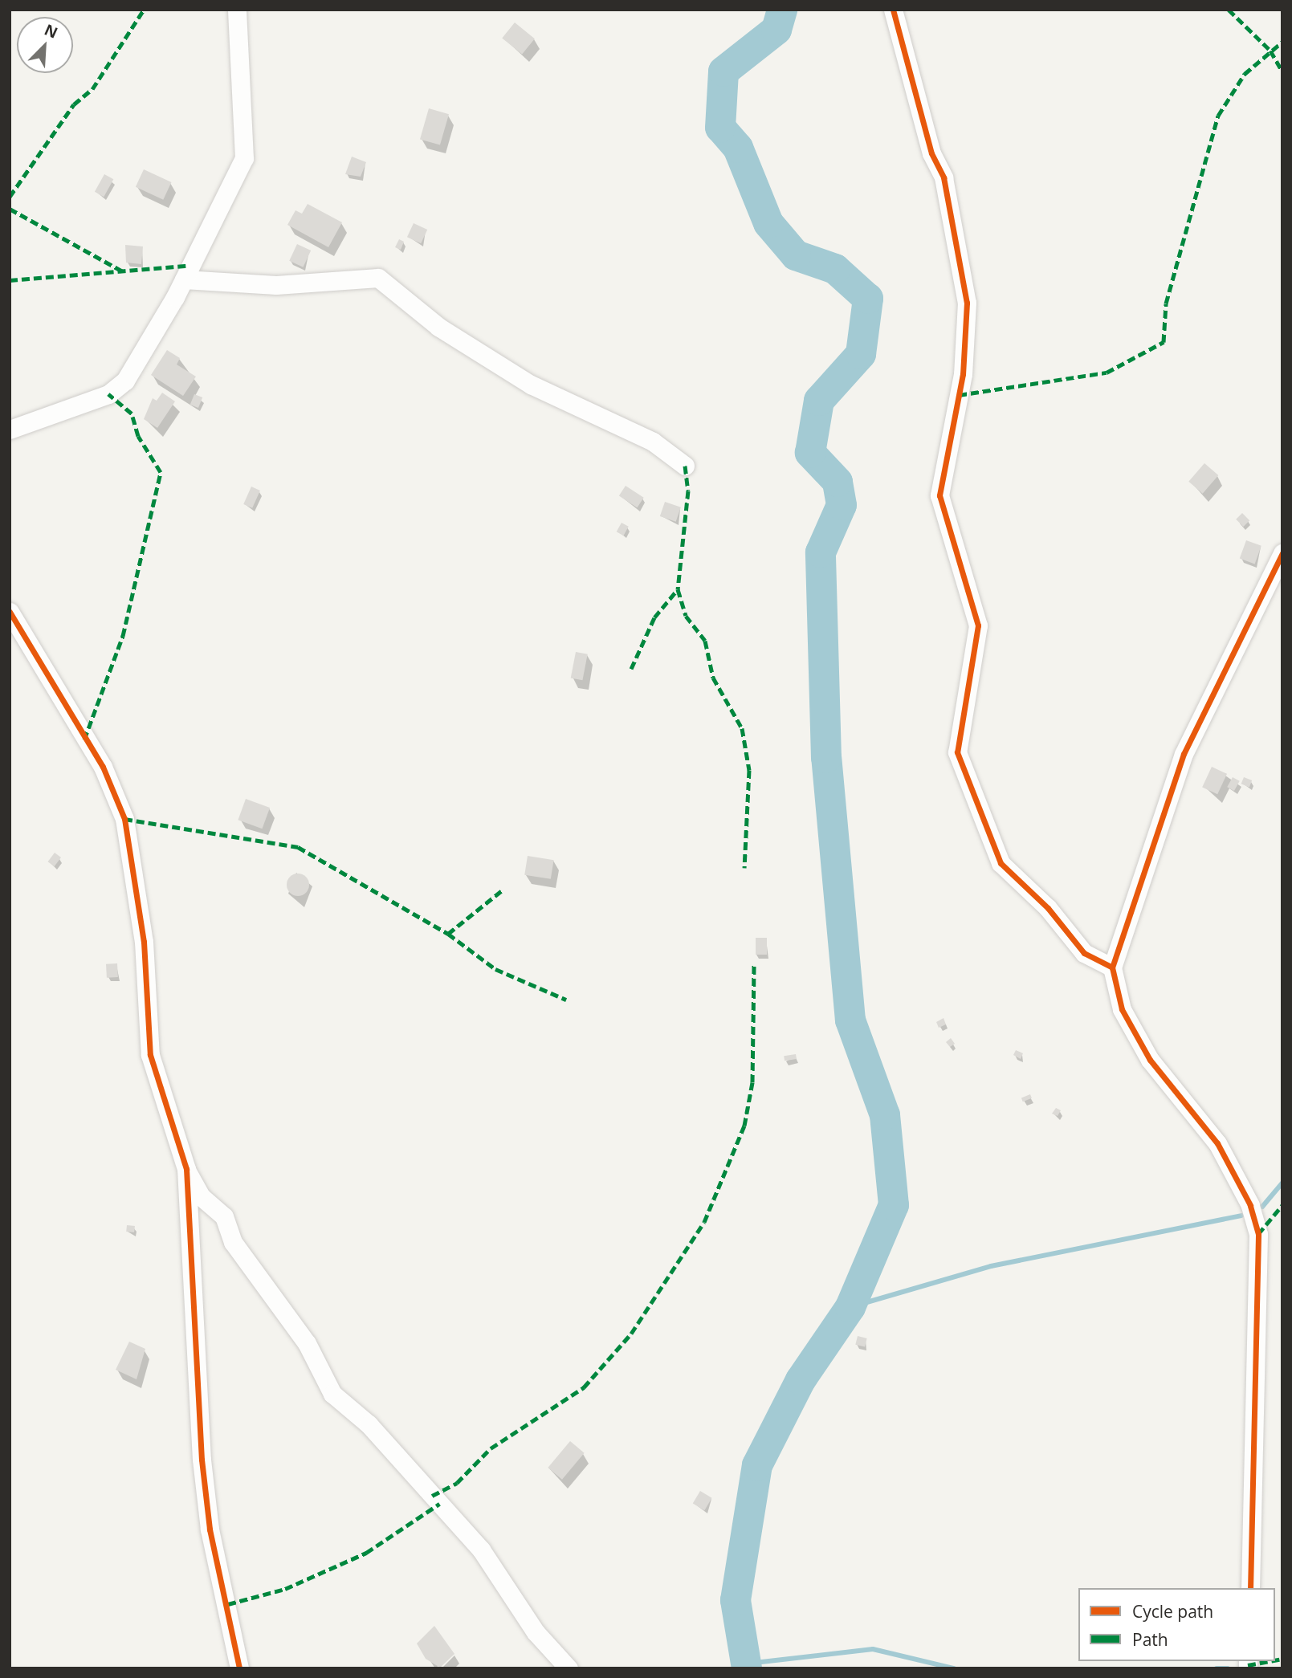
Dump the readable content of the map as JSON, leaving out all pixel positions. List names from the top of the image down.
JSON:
{
  "legend": ["Cycle path", "Path"],
  "north": "top right"
}
